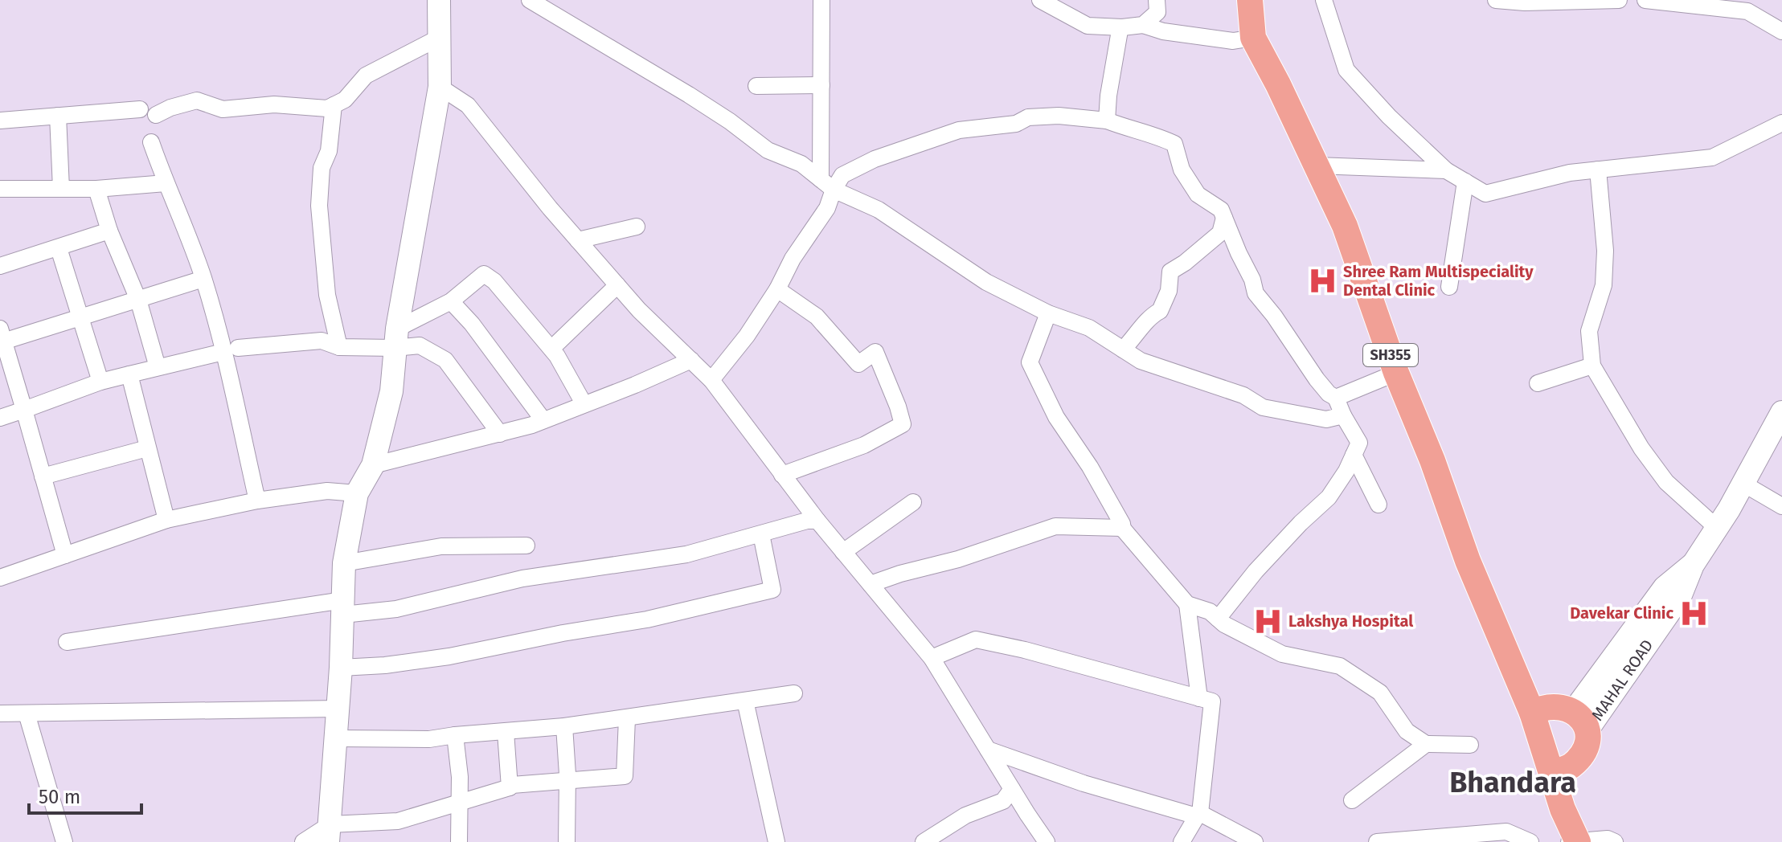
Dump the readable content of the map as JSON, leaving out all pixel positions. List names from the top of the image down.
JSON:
{
  "streets": {
    "main road": ["SH355"],
    "street": ["MAHAL ROAD"]
  },
  "districts": ["Bhandara"],
  "places": {
    "hospital": ["Shree Ram Multispeciality Dental Clinic", "Davekar Clinic", "Lakshya Hospital"]
  },
  "scale_bar": "50 m"
}
